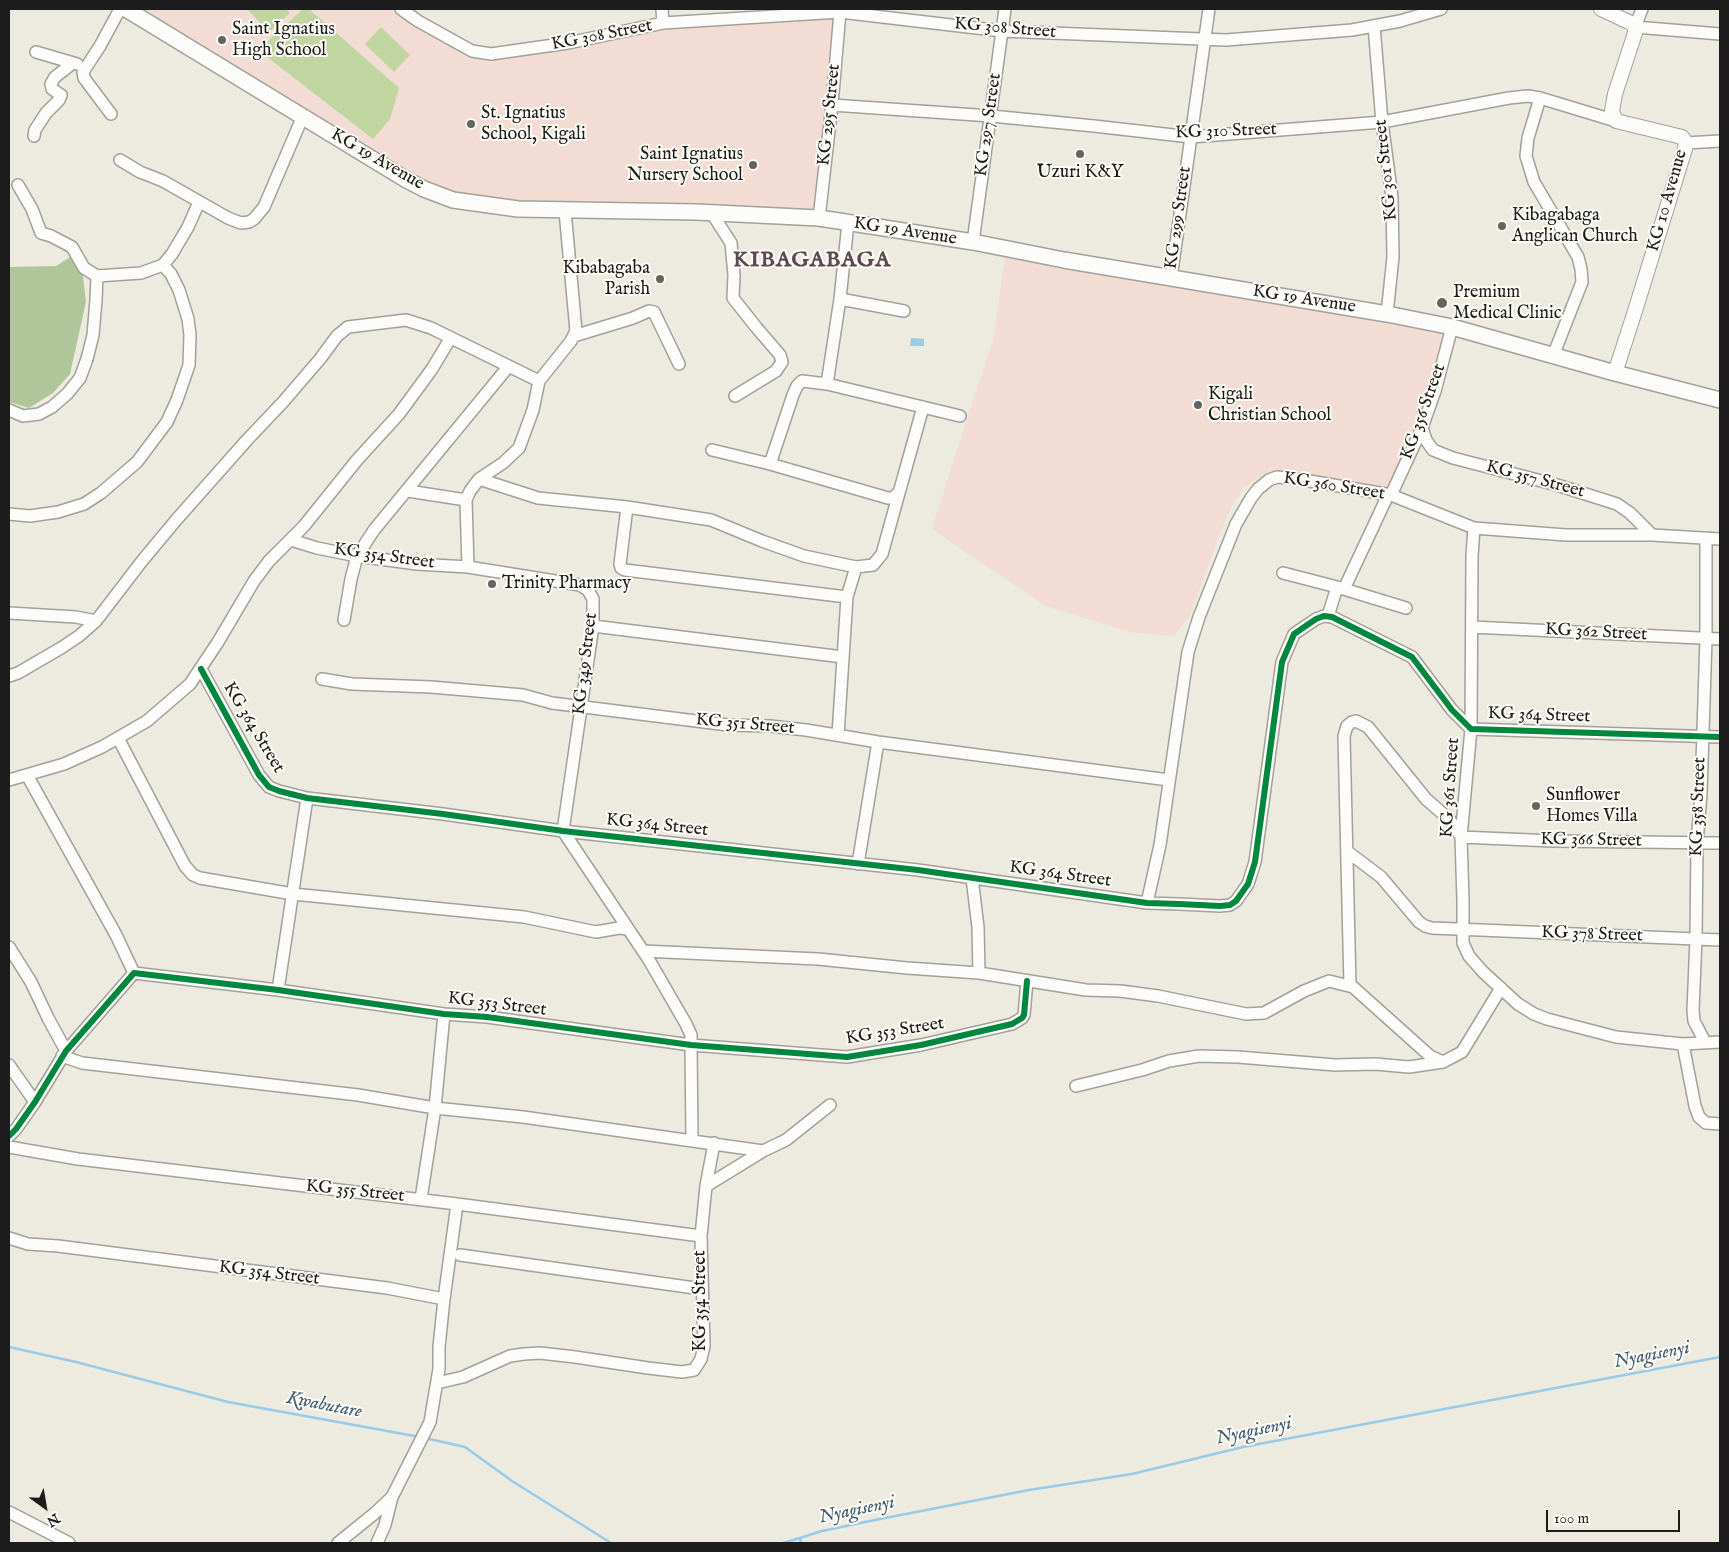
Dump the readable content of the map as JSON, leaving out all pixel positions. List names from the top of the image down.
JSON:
{
  "streets": {
    "main road": ["KG 19 Avenue"],
    "street": [
      "KG 308 Street",
      "KG 295 Street",
      "KG 297 Street",
      "KG 310 Street",
      "KG 301 Street",
      "KG 10 Avenue",
      "KG 299 Street",
      "KG 356 Street",
      "KG 357 Street",
      "KG 360 Street",
      "KG 354 Street",
      "KG 362 Street",
      "KG 349 Street",
      "KG 364 Street",
      "KG 351 Street",
      "KG 361 Street",
      "KG 358 Street",
      "KG 366 Street",
      "KG 378 Street",
      "KG 353 Street",
      "KG 355 Street"
    ]
  },
  "crossings": [
    ["KG 308 Street", "KG 295 Street"],
    ["KG 308 Street", "KG 297 Street"],
    ["KG 308 Street", "KG 301 Street"],
    ["KG 308 Street", "KG 299 Street"],
    ["KG 295 Street", "KG 310 Street"],
    ["KG 295 Street", "KG 19 Avenue"],
    ["KG 297 Street", "KG 310 Street"],
    ["KG 297 Street", "KG 19 Avenue"],
    ["KG 310 Street", "KG 301 Street"],
    ["KG 310 Street", "KG 10 Avenue"],
    ["KG 310 Street", "KG 299 Street"],
    ["KG 19 Avenue", "KG 301 Street"],
    ["KG 19 Avenue", "KG 10 Avenue"],
    ["KG 19 Avenue", "KG 299 Street"],
    ["KG 19 Avenue", "KG 356 Street"],
    ["KG 356 Street", "KG 357 Street"],
    ["KG 356 Street", "KG 360 Street"],
    ["KG 356 Street", "KG 364 Street"],
    ["KG 357 Street", "KG 360 Street"],
    ["KG 360 Street", "KG 364 Street"],
    ["KG 360 Street", "KG 351 Street"],
    ["KG 360 Street", "KG 361 Street"],
    ["KG 360 Street", "KG 358 Street"],
    ["KG 354 Street", "KG 349 Street"],
    ["KG 354 Street", "KG 355 Street"],
    ["KG 362 Street", "KG 361 Street"],
    ["KG 362 Street", "KG 358 Street"],
    ["KG 349 Street", "KG 364 Street"],
    ["KG 349 Street", "KG 351 Street"],
    ["KG 364 Street", "KG 361 Street"],
    ["KG 364 Street", "KG 358 Street"],
    ["KG 361 Street", "KG 358 Street"],
    ["KG 361 Street", "KG 366 Street"],
    ["KG 361 Street", "KG 378 Street"],
    ["KG 358 Street", "KG 366 Street"],
    ["KG 358 Street", "KG 378 Street"]
  ],
  "districts": ["KIBAGABAGA"],
  "water": ["Nyagisenyi", "Kwabutare"],
  "places": [
    "Saint Ignatius High School",
    "St. Ignatius School, Kigali",
    "Uzuri K&Y",
    "Saint Ignatius Nursery School",
    "Kibagabaga Anglican Church",
    "Kibabagaba Parish",
    "Premium Medical Clinic",
    "Kigali Christian School",
    "Trinity Pharmacy",
    "Sunflower Homes Villa"
  ],
  "scale_bar": "100 m",
  "north": "bottom right"
}
